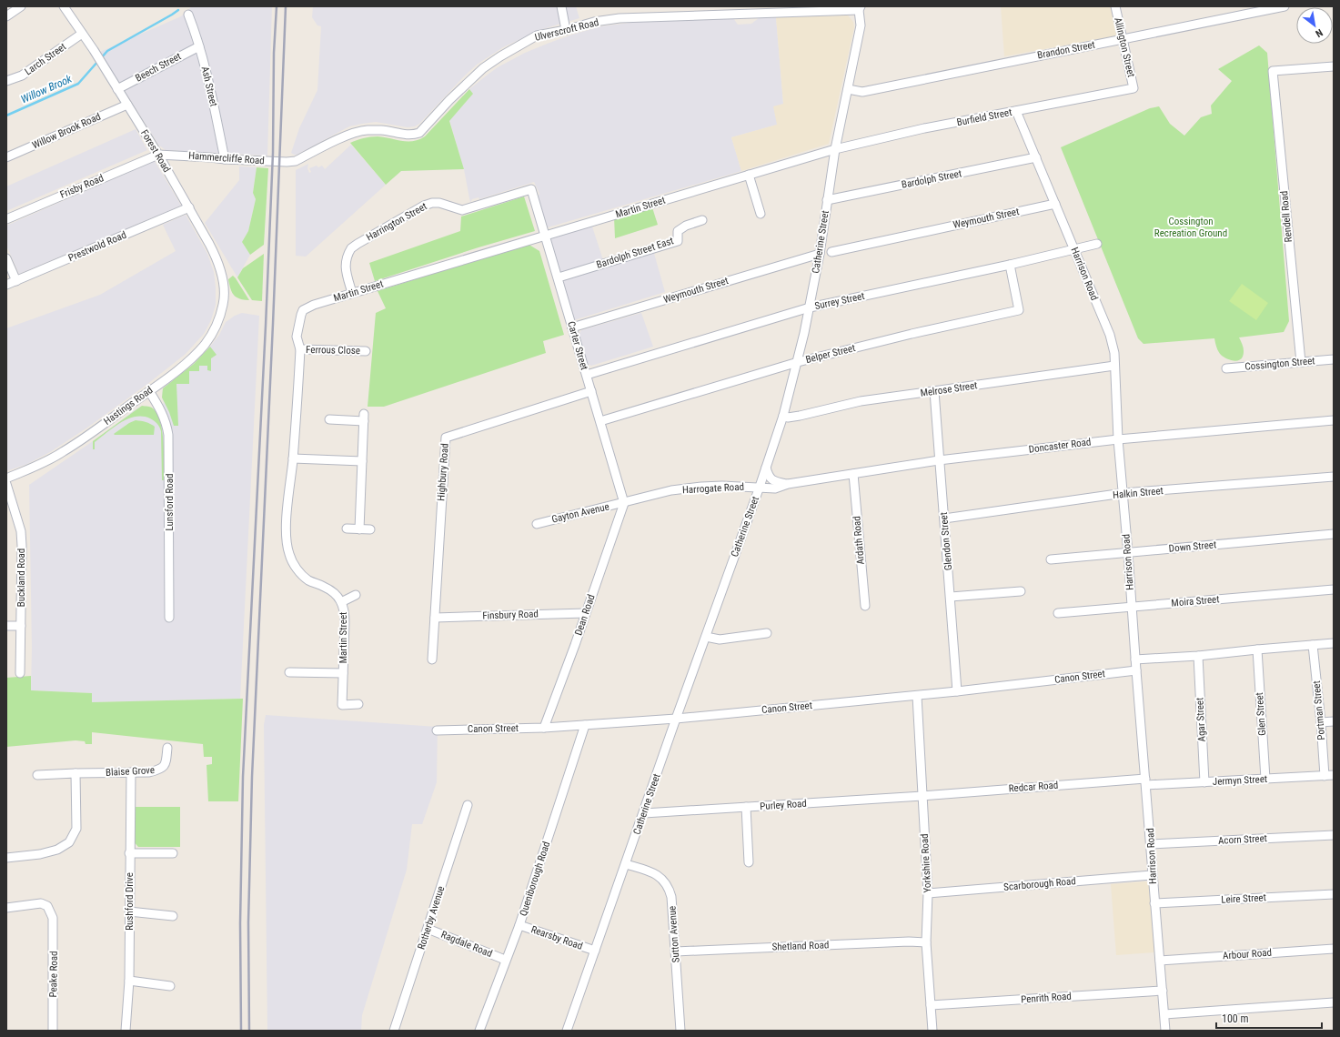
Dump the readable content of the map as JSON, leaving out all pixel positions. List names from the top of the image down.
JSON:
{
  "streets": {
    "street": [
      "Ulverscroft Road",
      "Allington Street",
      "Brandon Street",
      "Larch Street",
      "Beech Street",
      "Ash Street",
      "Burfield Street",
      "Willow Brook Road",
      "Forest Road",
      "Hammercliffe Road",
      "Bardolph Street",
      "Frisby Road",
      "Martin Street",
      "Rendell Road",
      "Weymouth Street",
      "Harrington Street",
      "Catherine Street",
      "Prestwold Road",
      "Bardolph Street East",
      "Harrison Road",
      "Surrey Street",
      "Carter Street",
      "Ferrous Close",
      "Belper Street",
      "Cossington Street",
      "Melrose Street",
      "Hastings Road",
      "Doncaster Road",
      "Highbury Road",
      "Harrogate Road",
      "Halkin Street",
      "Lunsford Road",
      "Gayton Avenue",
      "Ardath Road",
      "Glendon Street",
      "Down Street",
      "Buckland Road",
      "Moira Street",
      "Finsbury Road",
      "Dean Road",
      "Canon Street",
      "Portman Street",
      "Glen Street",
      "Agar Street",
      "Blaise Grove",
      "Jermyn Street",
      "Redcar Road",
      "Purley Road",
      "Acorn Street",
      "Yorkshire Road",
      "Queniborough Road",
      "Scarborough Road",
      "Leire Street",
      "Rushford Drive",
      "Rotherby Avenue",
      "Sutton Avenue",
      "Rearsby Road",
      "Ragdale Road",
      "Shetland Road",
      "Arbour Road",
      "Peake Road",
      "Penrith Road"
    ]
  },
  "crossings": [
    ["Ulverscroft Road", "Hammercliffe Road"],
    ["Ulverscroft Road", "Catherine Street"],
    ["Allington Street", "Brandon Street"],
    ["Allington Street", "Burfield Street"],
    ["Brandon Street", "Catherine Street"],
    ["Larch Street", "Forest Road"],
    ["Beech Street", "Ash Street"],
    ["Beech Street", "Forest Road"],
    ["Ash Street", "Hammercliffe Road"],
    ["Burfield Street", "Martin Street"],
    ["Burfield Street", "Catherine Street"],
    ["Burfield Street", "Harrison Road"],
    ["Willow Brook Road", "Forest Road"],
    ["Forest Road", "Hammercliffe Road"],
    ["Forest Road", "Frisby Road"],
    ["Forest Road", "Prestwold Road"],
    ["Forest Road", "Hastings Road"],
    ["Hammercliffe Road", "Frisby Road"],
    ["Bardolph Street", "Catherine Street"],
    ["Bardolph Street", "Harrison Road"],
    ["Martin Street", "Harrington Street"],
    ["Martin Street", "Catherine Street"],
    ["Martin Street", "Carter Street"],
    ["Martin Street", "Ferrous Close"],
    ["Rendell Road", "Cossington Street"],
    ["Weymouth Street", "Catherine Street"],
    ["Weymouth Street", "Harrison Road"],
    ["Weymouth Street", "Carter Street"],
    ["Harrington Street", "Carter Street"],
    ["Catherine Street", "Surrey Street"],
    ["Catherine Street", "Belper Street"],
    ["Catherine Street", "Melrose Street"],
    ["Catherine Street", "Doncaster Road"],
    ["Catherine Street", "Harrogate Road"],
    ["Catherine Street", "Canon Street"],
    ["Catherine Street", "Purley Road"],
    ["Catherine Street", "Sutton Avenue"],
    ["Catherine Street", "Rearsby Road"],
    ["Bardolph Street East", "Carter Street"],
    ["Harrison Road", "Surrey Street"],
    ["Harrison Road", "Melrose Street"],
    ["Harrison Road", "Doncaster Road"],
    ["Harrison Road", "Halkin Street"],
    ["Harrison Road", "Down Street"],
    ["Harrison Road", "Moira Street"],
    ["Harrison Road", "Canon Street"],
    ["Harrison Road", "Jermyn Street"],
    ["Harrison Road", "Redcar Road"],
    ["Harrison Road", "Acorn Street"],
    ["Harrison Road", "Scarborough Road"],
    ["Harrison Road", "Leire Street"],
    ["Harrison Road", "Arbour Road"],
    ["Harrison Road", "Penrith Road"],
    ["Surrey Street", "Carter Street"],
    ["Surrey Street", "Belper Street"],
    ["Carter Street", "Belper Street"],
    ["Carter Street", "Highbury Road"],
    ["Carter Street", "Harrogate Road"],
    ["Carter Street", "Gayton Avenue"],
    ["Carter Street", "Dean Road"],
    ["Melrose Street", "Glendon Street"],
    ["Hastings Road", "Lunsford Road"],
    ["Doncaster Road", "Harrogate Road"],
    ["Doncaster Road", "Ardath Road"],
    ["Doncaster Road", "Glendon Street"],
    ["Highbury Road", "Finsbury Road"],
    ["Harrogate Road", "Gayton Avenue"],
    ["Harrogate Road", "Dean Road"],
    ["Halkin Street", "Glendon Street"],
    ["Gayton Avenue", "Dean Road"],
    ["Glendon Street", "Canon Street"],
    ["Finsbury Road", "Dean Road"],
    ["Dean Road", "Canon Street"],
    ["Canon Street", "Yorkshire Road"],
    ["Canon Street", "Queniborough Road"],
    ["Portman Street", "Jermyn Street"],
    ["Glen Street", "Jermyn Street"],
    ["Agar Street", "Jermyn Street"],
    ["Blaise Grove", "Rushford Drive"],
    ["Jermyn Street", "Redcar Road"],
    ["Redcar Road", "Purley Road"],
    ["Redcar Road", "Yorkshire Road"],
    ["Purley Road", "Yorkshire Road"],
    ["Yorkshire Road", "Scarborough Road"],
    ["Yorkshire Road", "Shetland Road"],
    ["Yorkshire Road", "Penrith Road"],
    ["Queniborough Road", "Rearsby Road"],
    ["Queniborough Road", "Ragdale Road"],
    ["Rotherby Avenue", "Ragdale Road"],
    ["Sutton Avenue", "Shetland Road"]
  ],
  "water": ["Willow Brook"],
  "parks": ["Cossington Recreation Ground"],
  "scale_bar": "100 m",
  "north": "bottom right"
}
